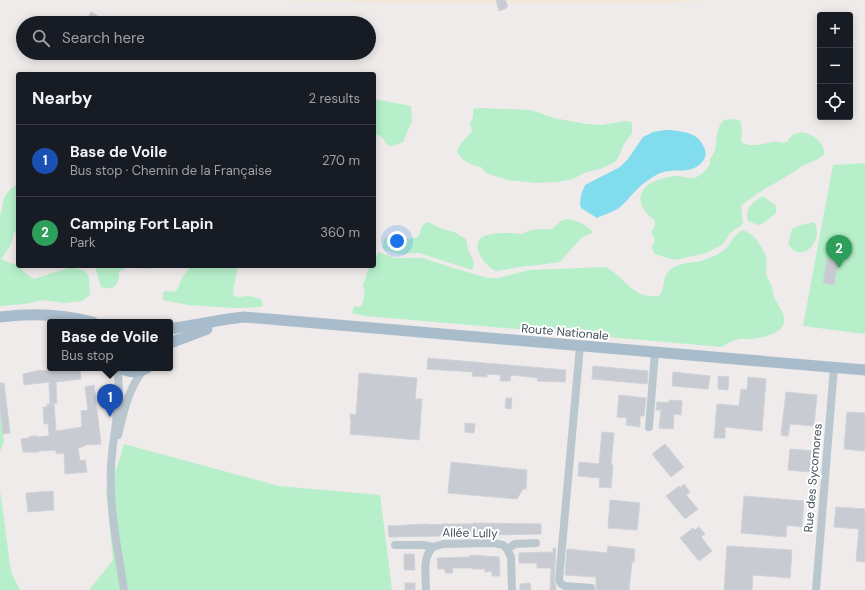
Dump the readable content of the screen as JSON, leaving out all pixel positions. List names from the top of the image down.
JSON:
{
  "streets": {
    "main road": ["Route Nationale"],
    "street": ["Rue des Sycomores", "Allée Lully"]
  },
  "crossings": [
    ["Route Nationale", "Rue des Sycomores"]
  ],
  "page": {
    "map_buttons": ["+", "−"],
    "search": "Search here",
    "heading": ["Nearby", "2 results"],
    "list": [
      {
        "mark": "1",
        "name": "Base de Voile",
        "note": "Bus stop · Chemin de la Française",
        "value": "270 m"
      },
      {
        "mark": "2",
        "name": "Camping Fort Lapin",
        "note": "Park",
        "value": "360 m"
      }
    ],
    "pins": ["2", "1"],
    "popup": ["Base de Voile", "Bus stop"]
  }
}
